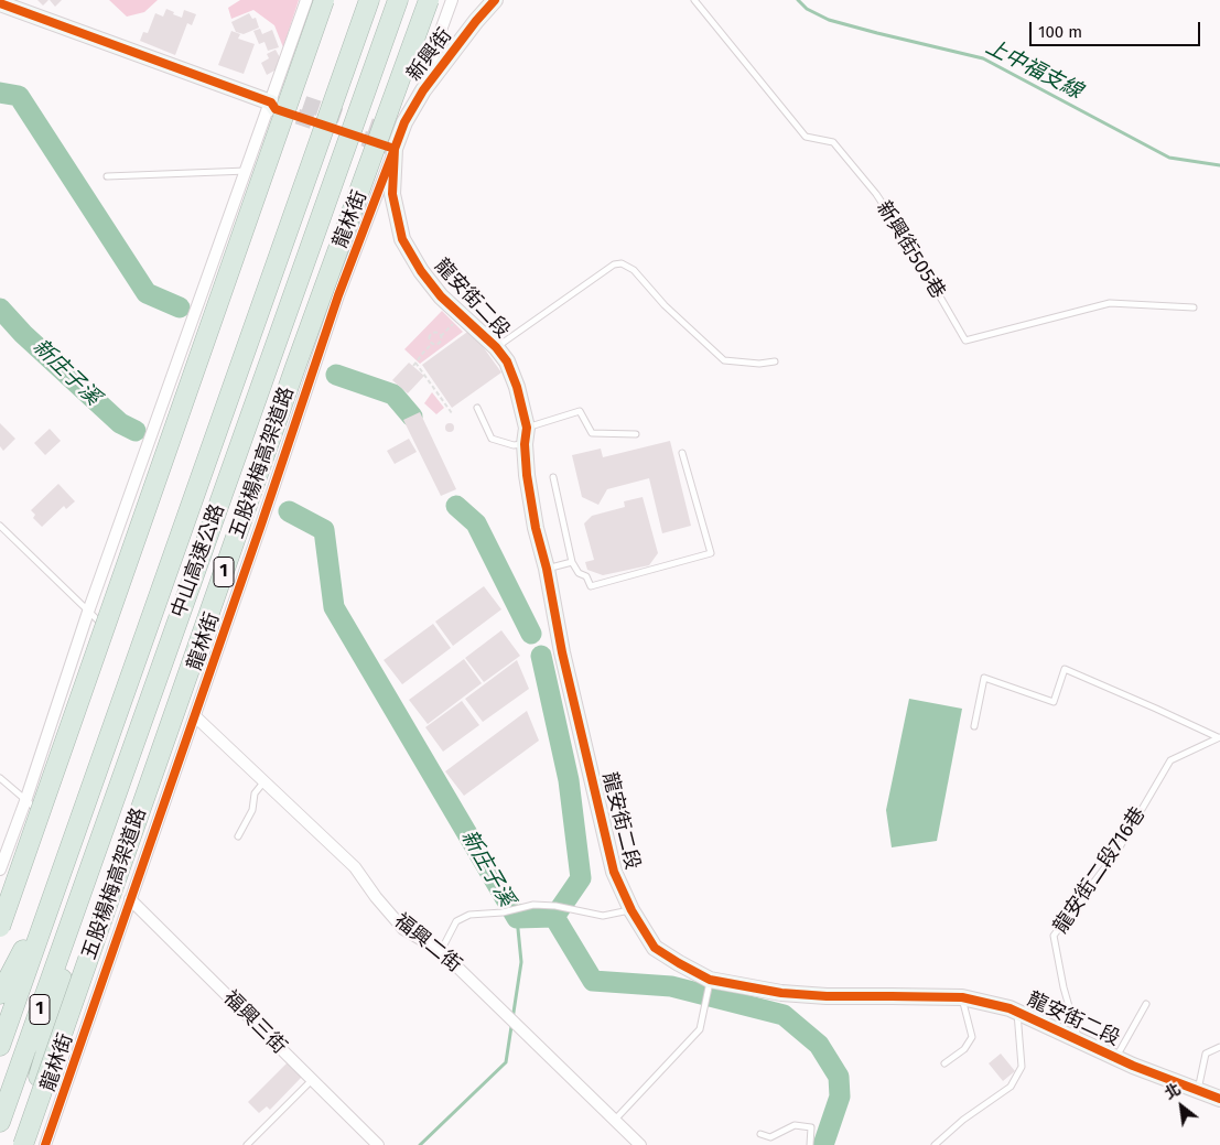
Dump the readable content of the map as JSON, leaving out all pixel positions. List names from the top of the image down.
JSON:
{
  "streets": {
    "highway": ["五股楊梅高架道路", "中山高速公路", "1"],
    "street": [
      "新興街",
      "龍林街",
      "龍安街二段",
      "福興二街",
      "福興三街"
    ],
    "lane": ["新興街505巷", "龍安街二段716巷"]
  },
  "crossings": [
    ["新興街", "龍林街"],
    ["新興街", "龍安街二段"],
    ["龍林街", "龍安街二段"],
    ["龍林街", "福興二街"],
    ["龍林街", "福興三街"],
    ["龍安街二段", "龍安街二段716巷"]
  ],
  "water": ["上中福支線", "新庄子溪"],
  "scale_bar": "100 m",
  "north": "top left"
}
